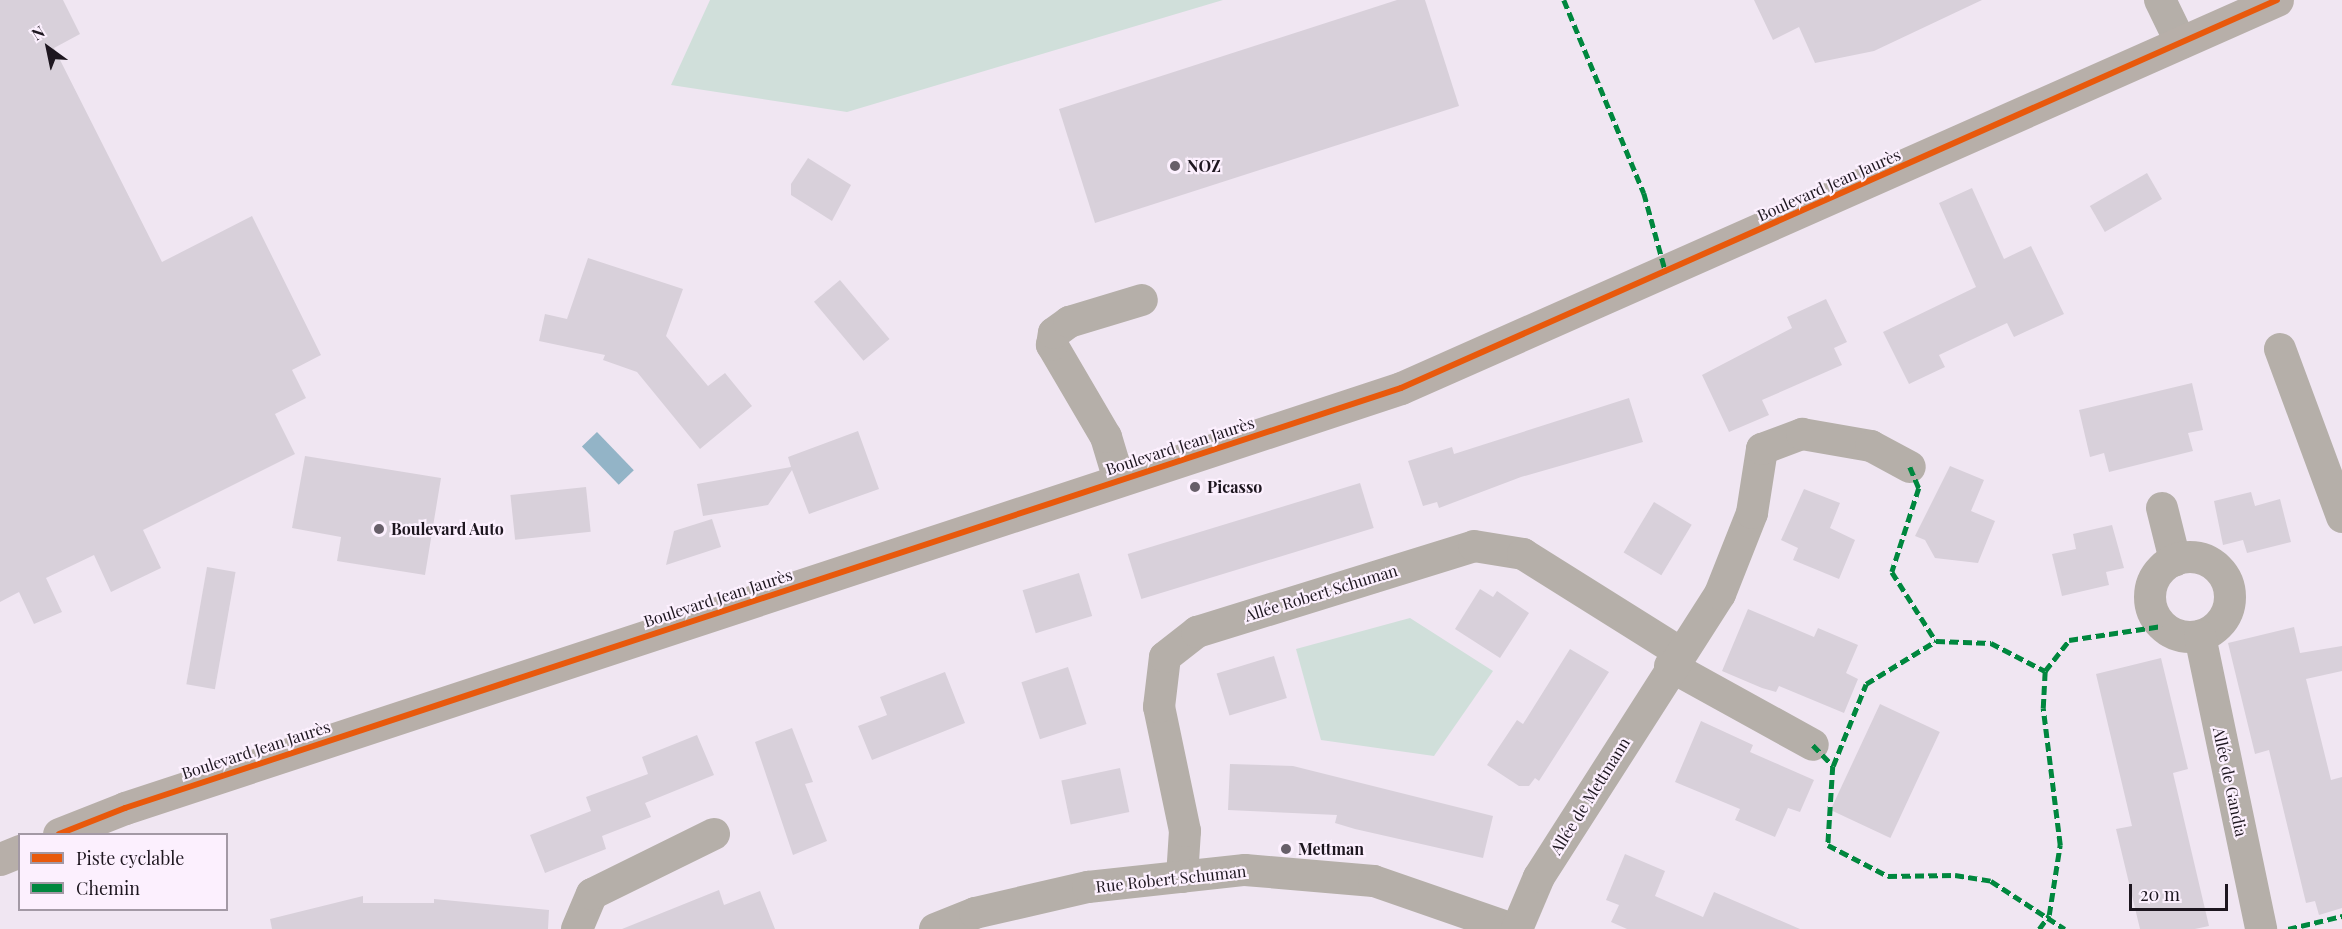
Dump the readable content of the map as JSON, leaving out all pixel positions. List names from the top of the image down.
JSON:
{
  "streets": {
    "main road": ["Boulevard Jean Jaurès"],
    "street": [
      "Allée Robert Schuman",
      "Allée de Gandia",
      "Allée de Mettmann",
      "Rue Robert Schuman"
    ]
  },
  "crossings": [
    ["Allée Robert Schuman", "Allée de Mettmann"],
    ["Allée Robert Schuman", "Rue Robert Schuman"],
    ["Allée de Mettmann", "Rue Robert Schuman"]
  ],
  "places": [
    "NOZ",
    "Picasso",
    "Boulevard Auto",
    "Mettman"
  ],
  "legend": ["Piste cyclable", "Chemin"],
  "scale_bar": "20 m",
  "north": "top left"
}
